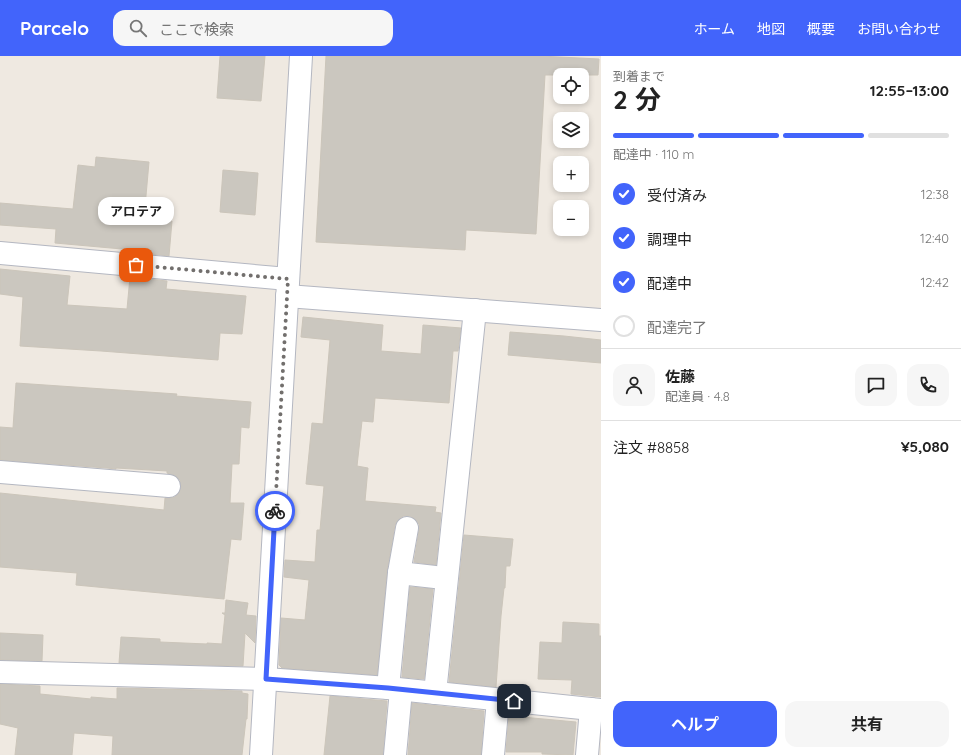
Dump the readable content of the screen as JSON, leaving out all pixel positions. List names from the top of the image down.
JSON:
{
  "places": ["アロテア"],
  "page": {
    "header": "Parcelo",
    "search": "ここで検索",
    "nav": [
      "ホーム",
      "地図",
      "概要",
      "お問い合わせ"
    ],
    "heading": ["2 分", "到着まで", "12:55–13:00"],
    "panel": [
      "佐藤",
      "配達員 · 4.8",
      "注文 #8858",
      "¥5,080"
    ],
    "map_buttons": ["+", "−"],
    "bar": "配達中 · 110 m",
    "list": [
      ["受付済み", "12:38"],
      ["調理中", "12:40"],
      ["配達中", "12:42"],
      "配達完了"
    ],
    "bubble": "アロテア",
    "buttons": ["ヘルプ", "共有"]
  }
}
